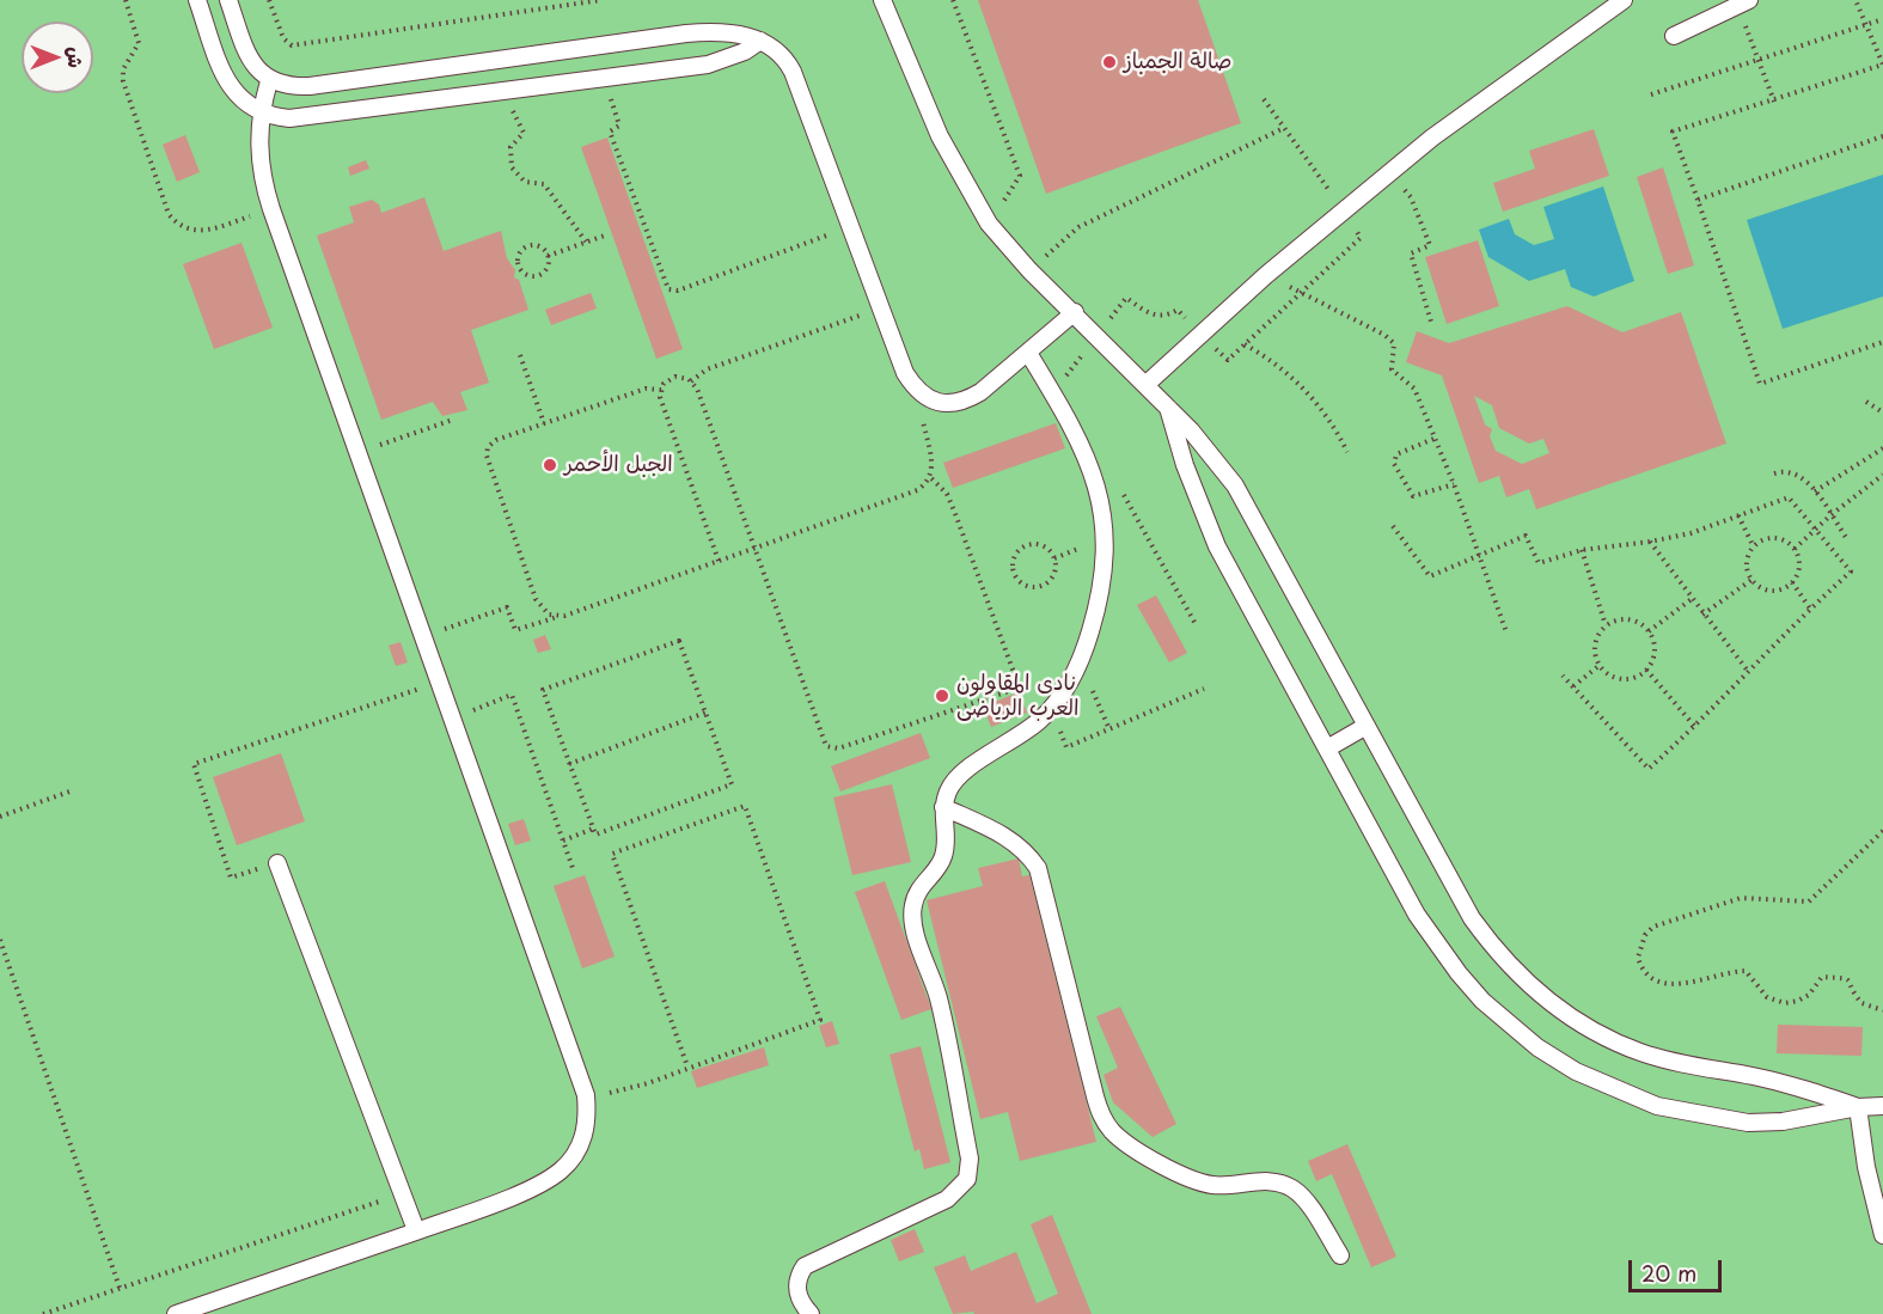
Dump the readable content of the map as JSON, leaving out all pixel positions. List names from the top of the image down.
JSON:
{
  "places": ["صالة الجمباز", "الجبل الأحمر", "نادى المقاولون العرب الرياضى"],
  "scale_bar": "20 m",
  "north": "right"
}
